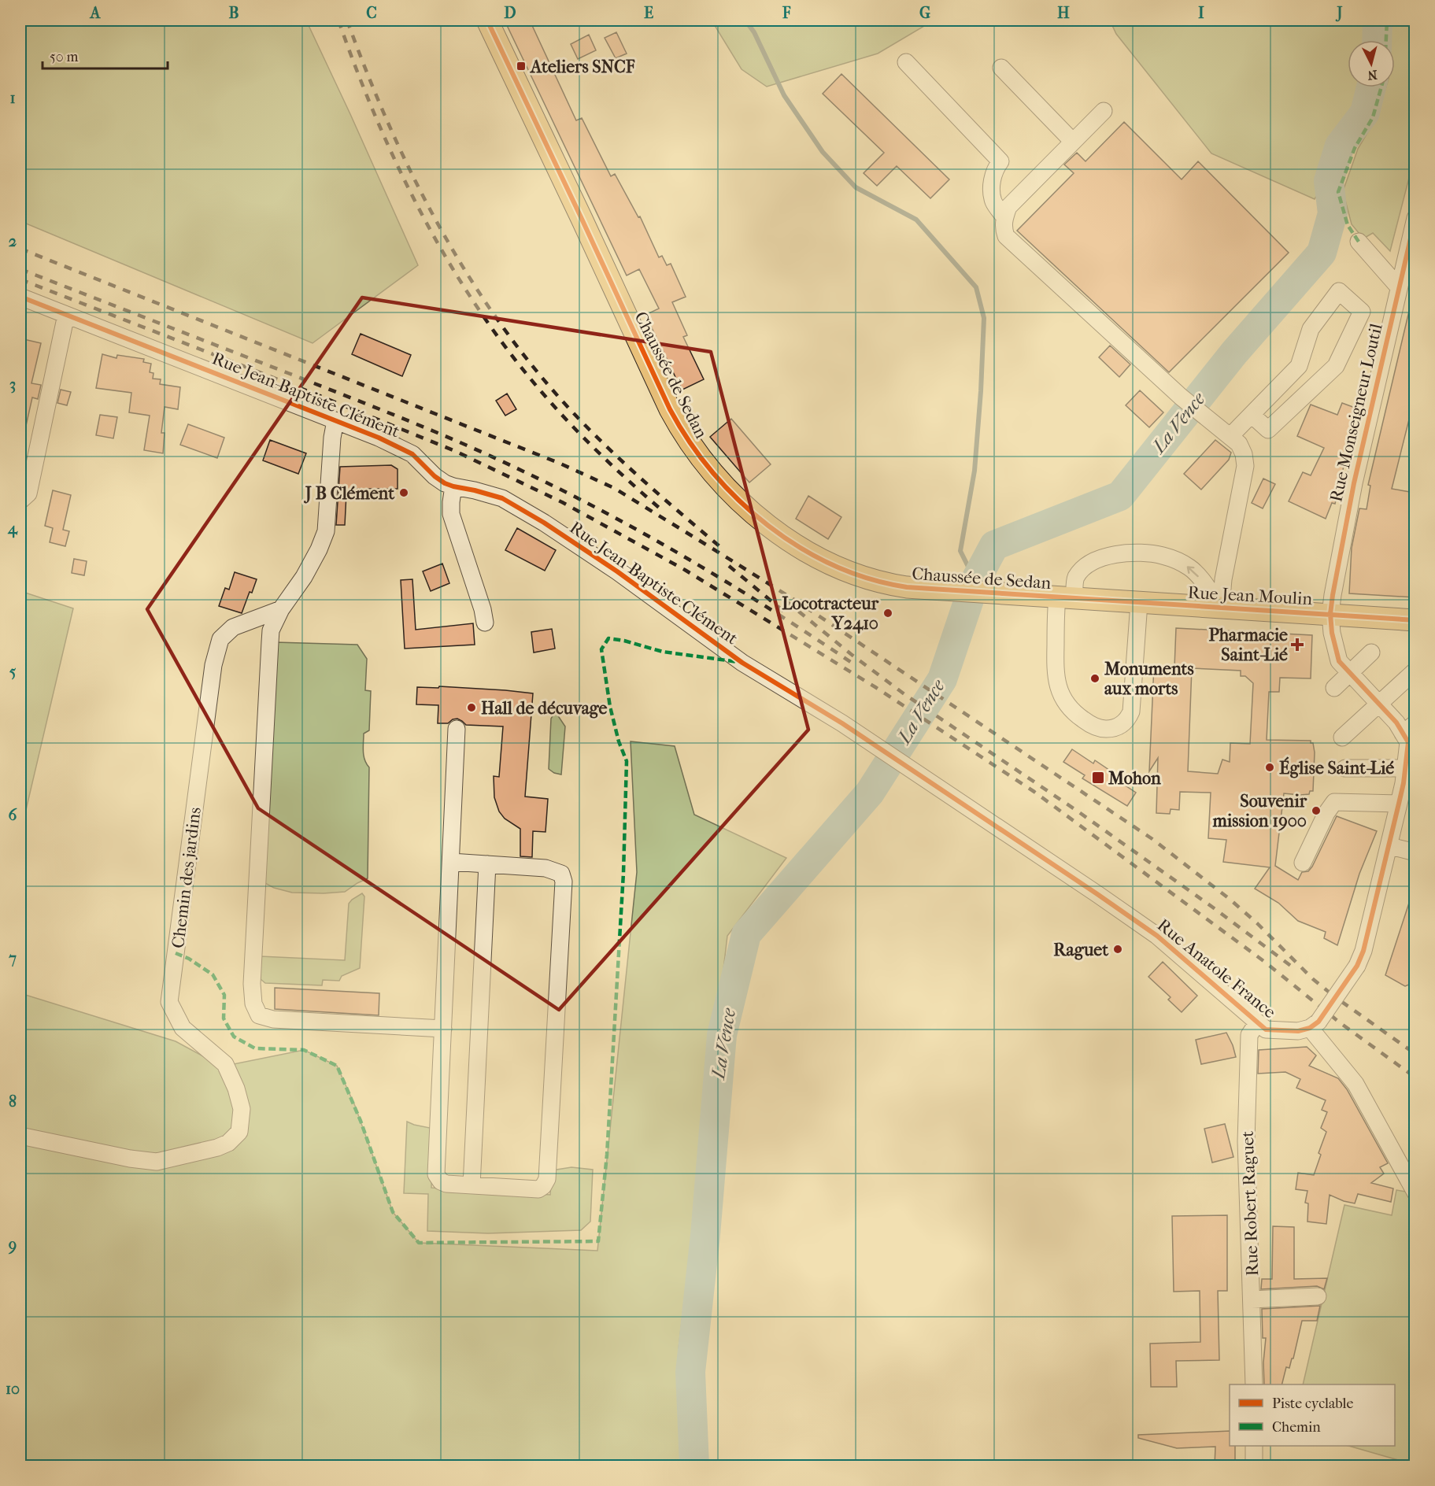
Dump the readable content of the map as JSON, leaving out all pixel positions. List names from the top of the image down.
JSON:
{
  "streets": {
    "main road": ["Chaussée de Sedan", "Rue Jean Moulin"],
    "street": [
      "Rue Jean-Baptiste Clément",
      "Rue Monseigneur Loutil",
      "Chemin des jardins",
      "Rue Anatole France",
      "Rue Robert Raguet"
    ]
  },
  "crossings": [
    ["Chaussée de Sedan", "Rue Jean Moulin"],
    ["Rue Jean-Baptiste Clément", "Rue Anatole France"],
    ["Rue Monseigneur Loutil", "Rue Jean Moulin"],
    ["Rue Anatole France", "Rue Robert Raguet"]
  ],
  "water": ["La Vence"],
  "places": {
    "transit": ["Ateliers SNCF", "Mohon"],
    "other": [
      "J B Clément",
      "Locotracteur Y2410",
      "Monuments aux morts",
      "Hall de décuvage",
      "Église Saint-Lié",
      "Souvenir mission 1900",
      "Raguet"
    ],
    "health": ["Pharmacie Saint-Lié"]
  },
  "legend": ["Piste cyclable", "Chemin"],
  "scale_bar": "50 m",
  "north": "bottom",
  "grid": {
    "columns": [
      "A",
      "B",
      "C",
      "D",
      "E",
      "F",
      "G",
      "H",
      "I",
      "J"
    ],
    "rows": [
      "1",
      "2",
      "3",
      "4",
      "5",
      "6",
      "7",
      "8",
      "9",
      "10"
    ]
  }
}
